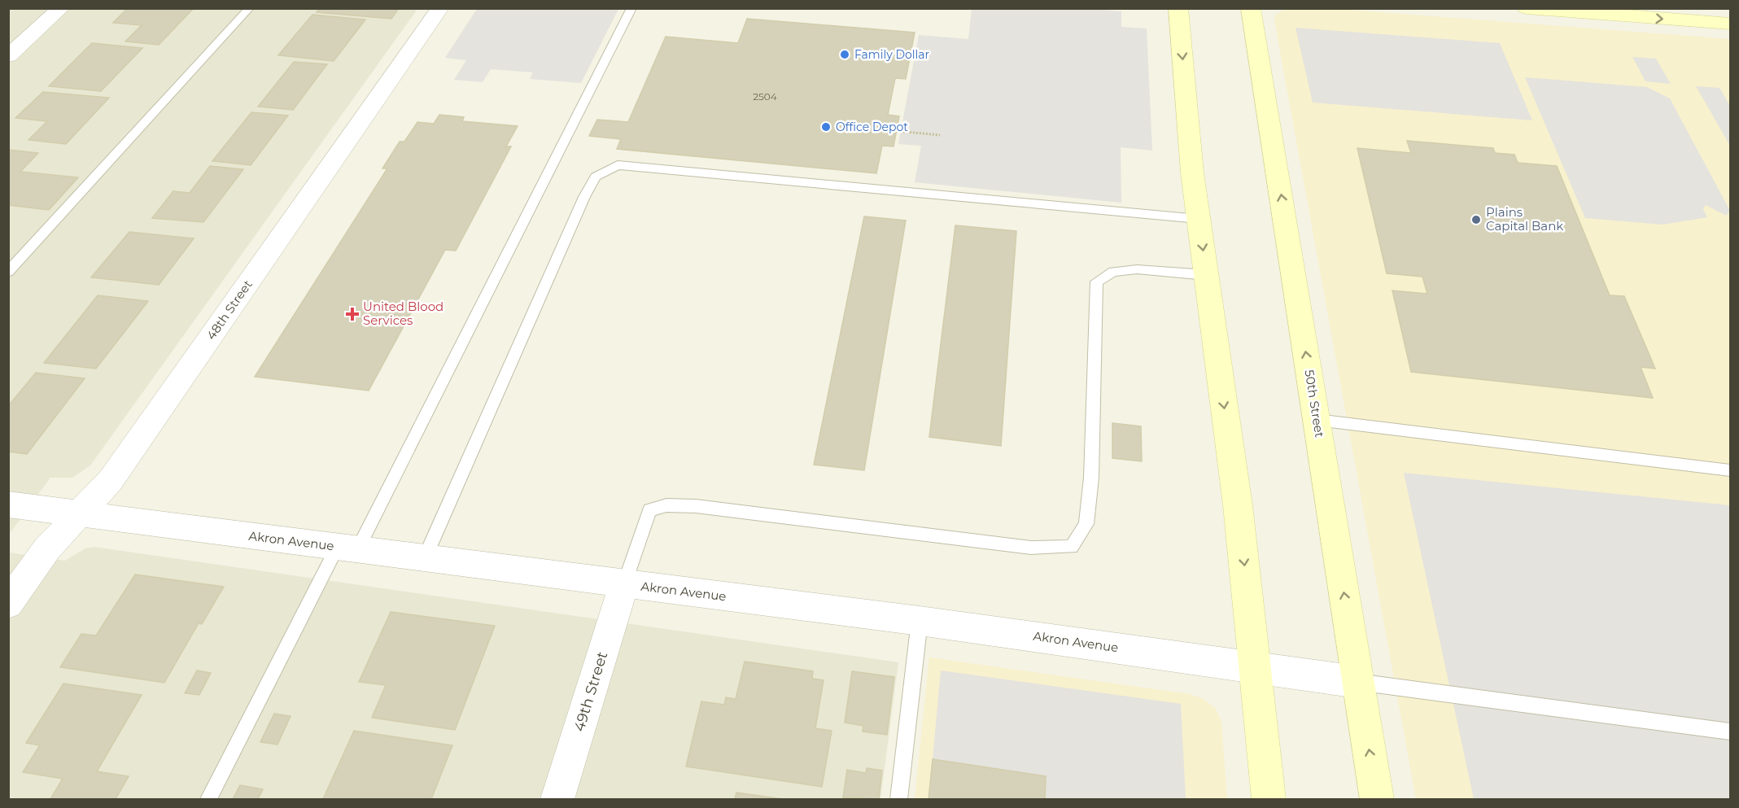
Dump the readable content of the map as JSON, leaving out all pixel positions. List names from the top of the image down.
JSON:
{
  "streets": {
    "main road": ["50th Street"],
    "street": ["48th Street", "Akron Avenue", "49th Street"]
  },
  "crossings": [
    ["48th Street", "Akron Avenue"],
    ["50th Street", "Akron Avenue"],
    ["Akron Avenue", "49th Street"]
  ],
  "places": {
    "other": ["Family Dollar", "Office Depot", "Plains Capital Bank"],
    "health": ["United Blood Services"]
  },
  "house_numbers": ["2504"]
}
